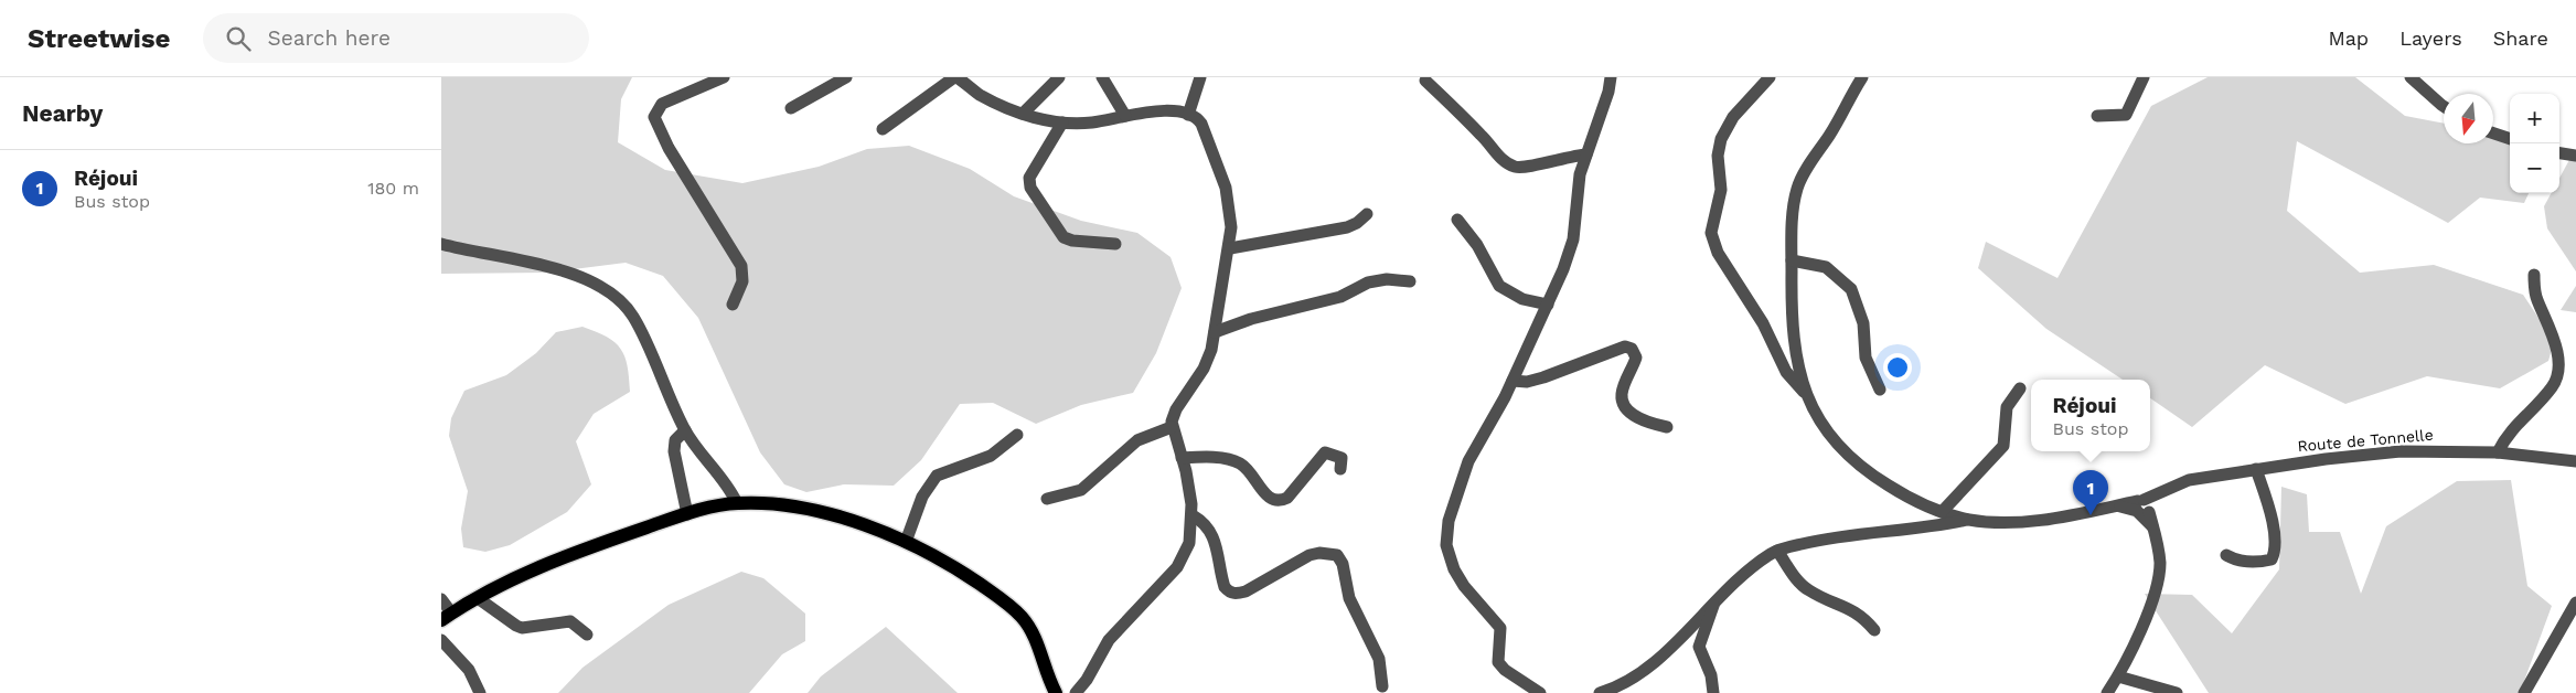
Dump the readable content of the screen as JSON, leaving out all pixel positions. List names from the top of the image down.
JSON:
{
  "streets": {
    "street": ["Route de Tonnelle"]
  },
  "north": "bottom",
  "page": {
    "header": "Streetwise",
    "search": "Search here",
    "nav": ["Map", "Layers", "Share"],
    "heading": "Nearby",
    "map_buttons": ["+", "−"],
    "list": [
      {
        "mark": "1",
        "name": "Réjoui",
        "note": "Bus stop",
        "value": "180 m"
      }
    ],
    "popup": ["Réjoui", "Bus stop"],
    "pins": "1"
  }
}
